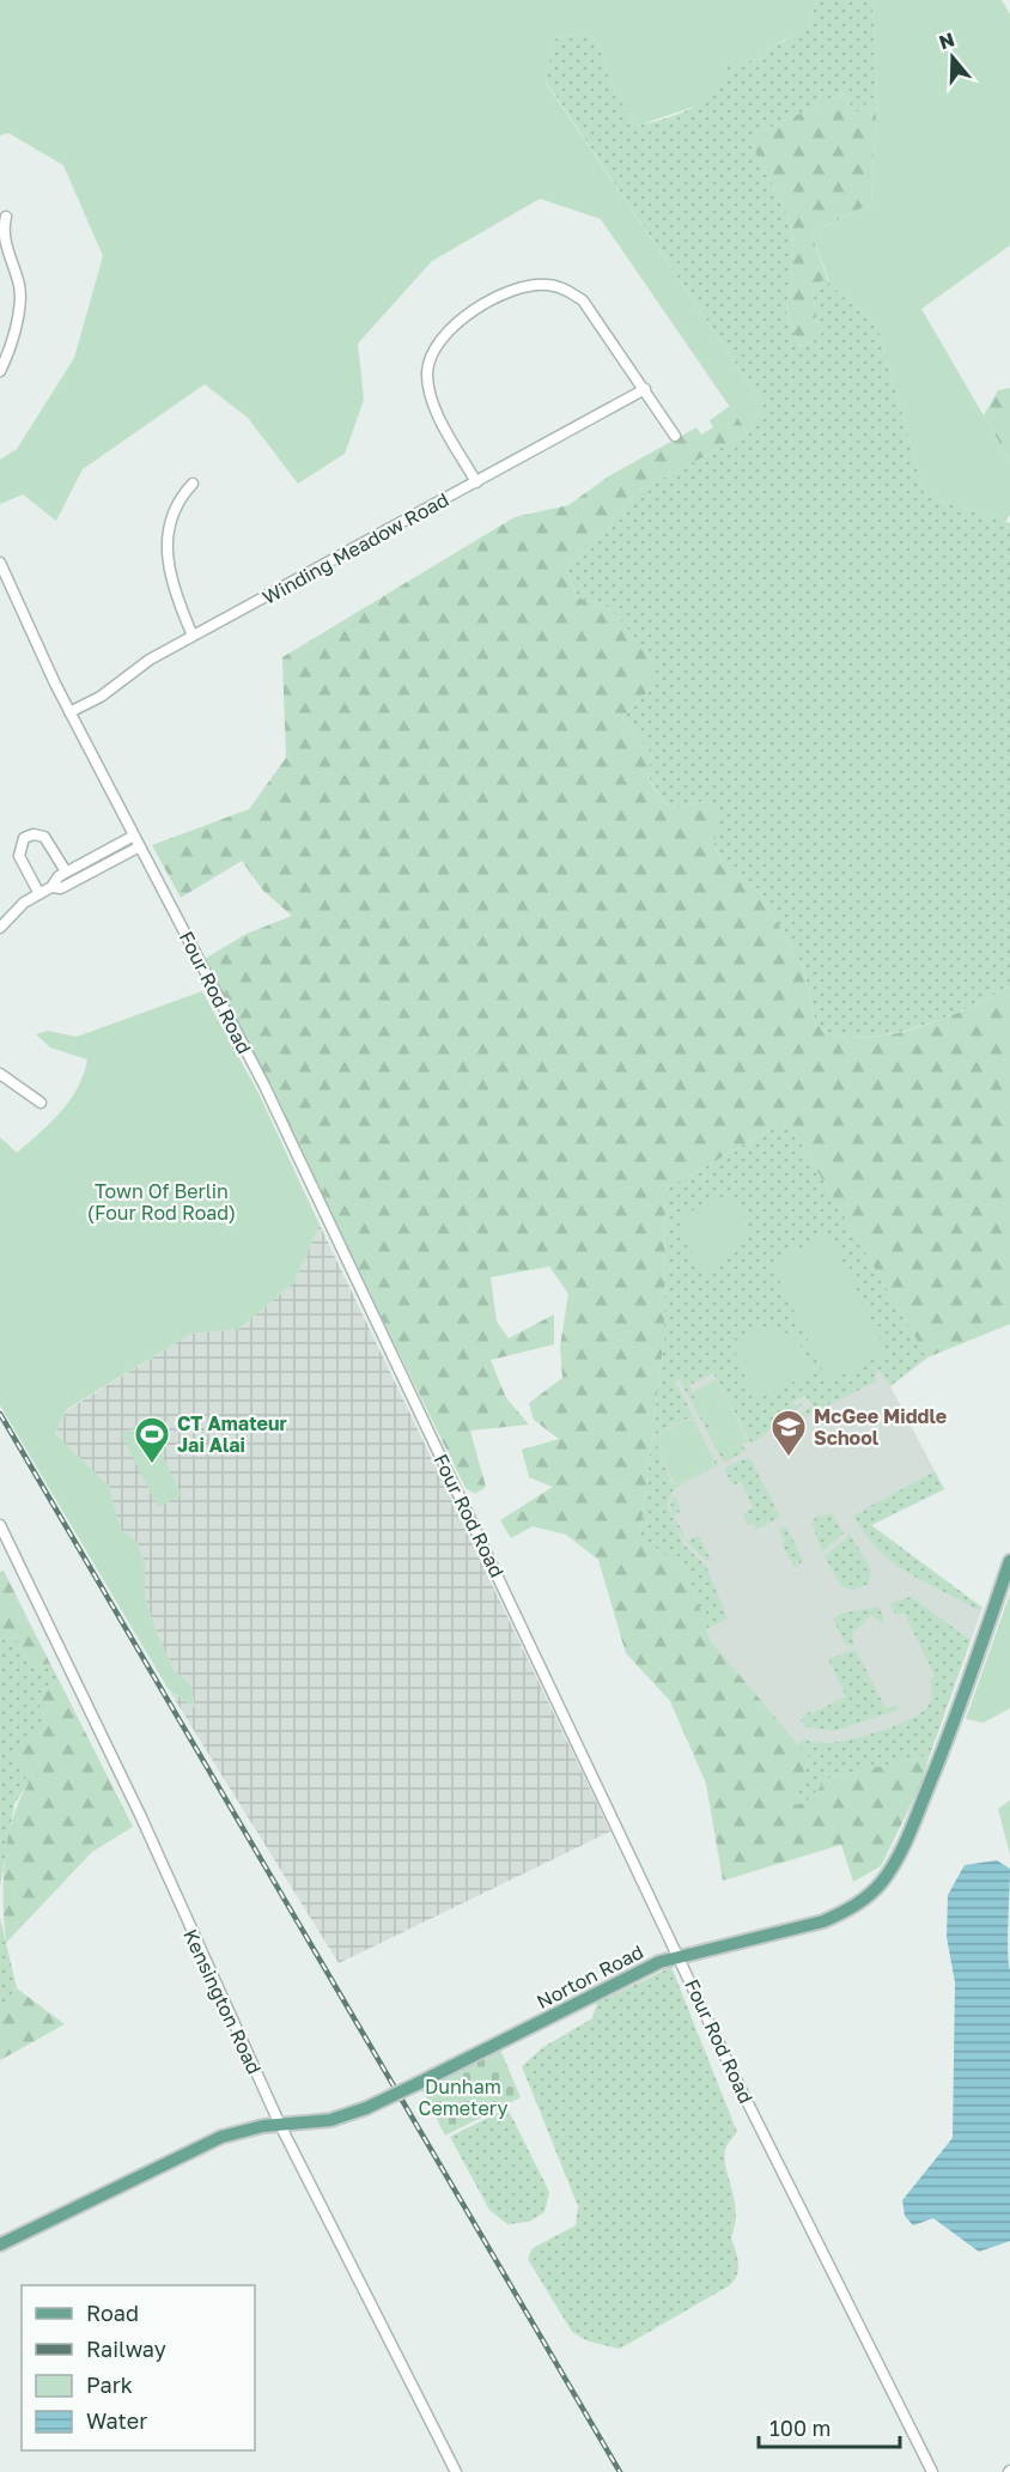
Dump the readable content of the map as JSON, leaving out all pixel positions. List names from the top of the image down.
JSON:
{
  "streets": {
    "main road": ["Norton Road"],
    "street": ["Winding Meadow Road", "Four Rod Road", "Kensington Road"]
  },
  "crossings": [
    ["Winding Meadow Road", "Four Rod Road"],
    ["Four Rod Road", "Norton Road"],
    ["Norton Road", "Kensington Road"]
  ],
  "parks": ["Town Of Berlin (Four Rod Road)", "Dunham Cemetery"],
  "places": {
    "school or university": ["McGee Middle School"],
    "sports": ["CT Amateur Jai Alai"]
  },
  "legend": [
    "Road",
    "Railway",
    "Park",
    "Water"
  ],
  "scale_bar": "100 m",
  "north": "top"
}
